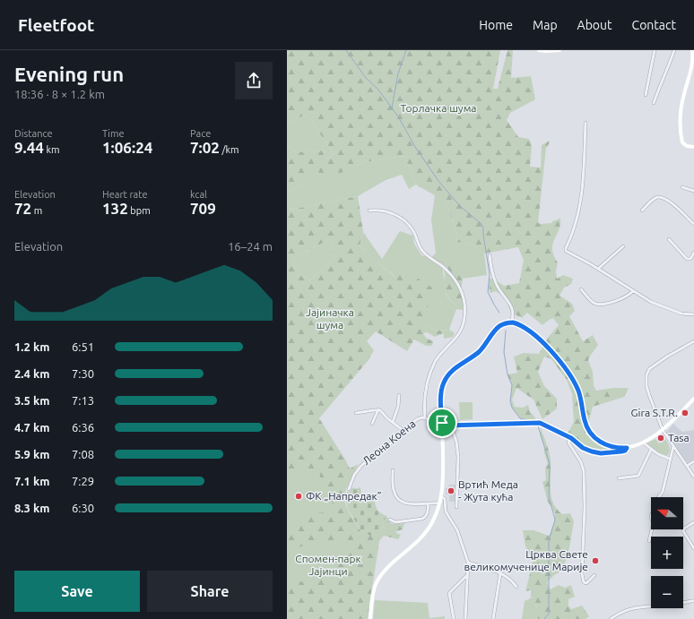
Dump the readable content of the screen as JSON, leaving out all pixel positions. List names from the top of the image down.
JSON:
{
  "streets": {
    "street": ["Леона Коена"]
  },
  "parks": ["Торлачка шума", "Јајиначка шума", "Спомен-парк Јајинци"],
  "places": [
    "Gira S.T.R.",
    "Tasa",
    "Вртић Меда - Жута кућа",
    "ФК „Напредак”",
    "Црква Свете великомученице Марије"
  ],
  "north": "left",
  "page": {
    "header": "Fleetfoot",
    "nav": [
      "Home",
      "Map",
      "About",
      "Contact"
    ],
    "heading": ["Evening run", "18:36 · 8 × 1.2 km"],
    "stats": [
      ["Distance", "9.44 km"],
      ["Time", "1:06:24"],
      ["Pace", "7:02 /km"],
      ["Elevation", "72 m"],
      ["Heart rate", "132 bpm"],
      ["kcal", "709"]
    ],
    "chart": ["Elevation", "16–24 m"],
    "list": [
      {
        "name": "1.2 km",
        "note": "6:51"
      },
      {
        "name": "2.4 km",
        "note": "7:30"
      },
      {
        "name": "3.5 km",
        "note": "7:13"
      },
      {
        "name": "4.7 km",
        "note": "6:36"
      },
      {
        "name": "5.9 km",
        "note": "7:08"
      },
      {
        "name": "7.1 km",
        "note": "7:29"
      },
      {
        "name": "8.3 km",
        "note": "6:30"
      }
    ],
    "map_buttons": ["+", "−"],
    "buttons": ["Save", "Share"]
  }
}
